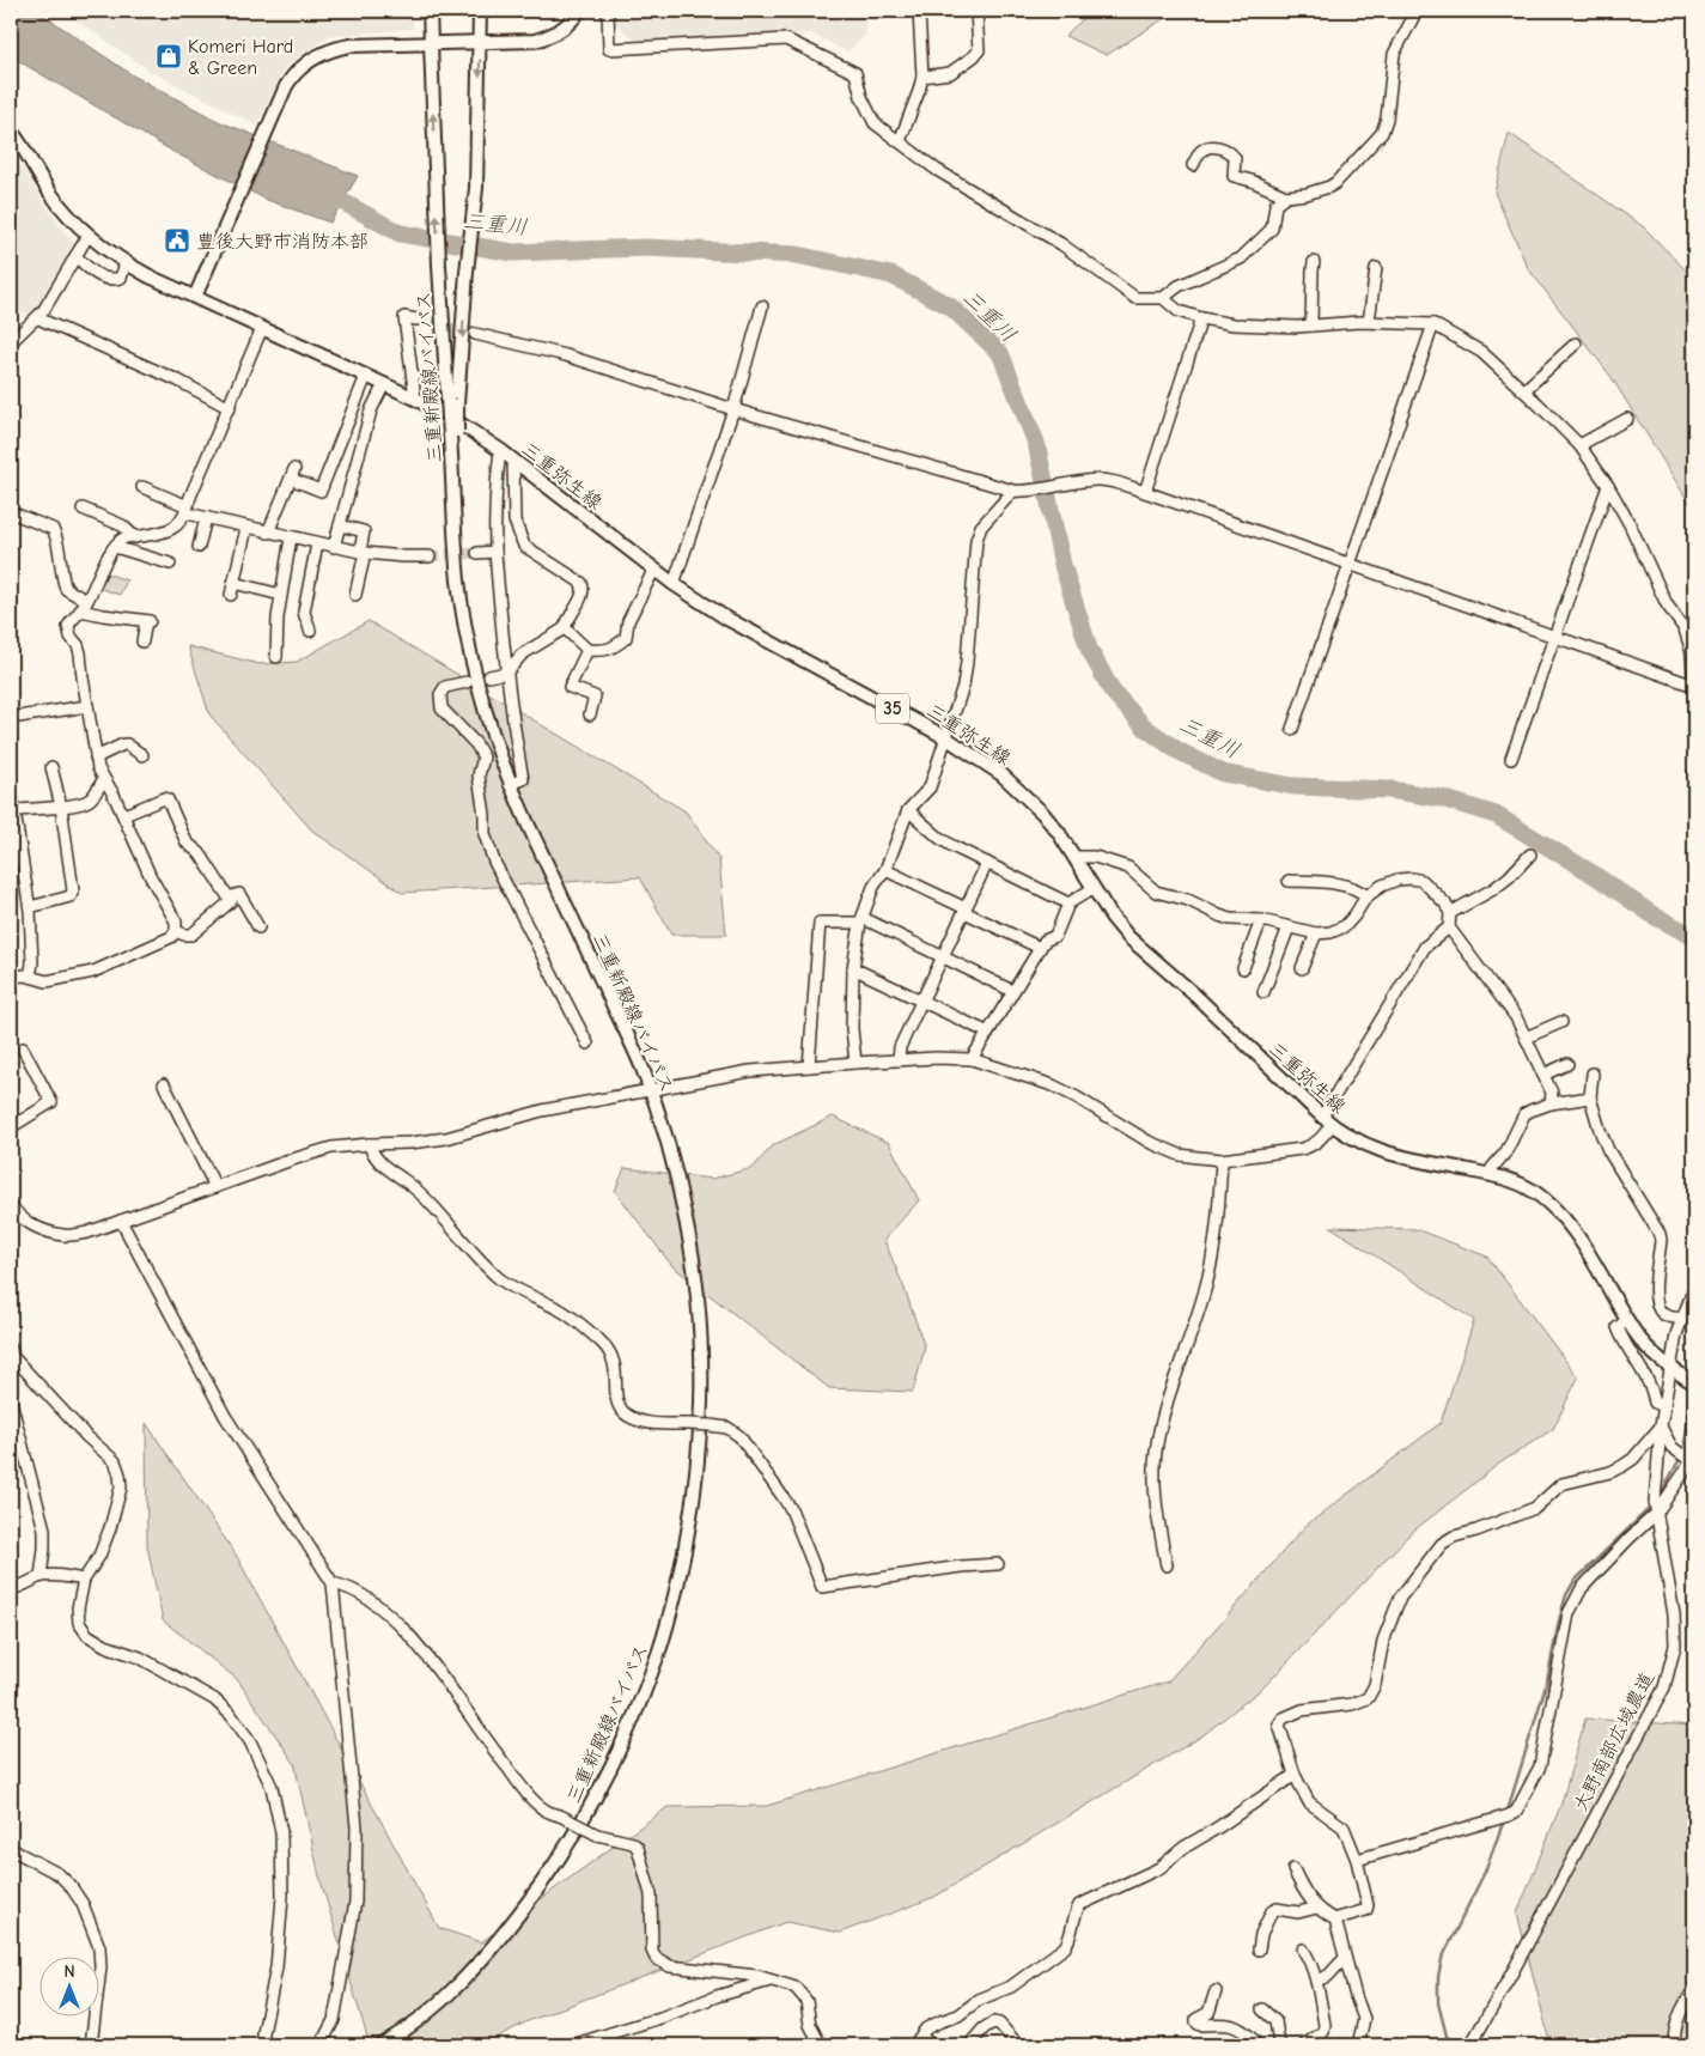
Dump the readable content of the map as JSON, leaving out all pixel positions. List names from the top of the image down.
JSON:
{
  "streets": {
    "main road": ["三重新殿線バイパス", "三重弥生線", "35"],
    "street": ["大野南部広域農道"]
  },
  "crossings": [
    ["三重弥生線", "大野南部広域農道"]
  ],
  "water": ["三重川"],
  "places": {
    "shop": ["Komeri Hard & Green"],
    "public building": ["豊後大野市消防本部"]
  },
  "north": "top"
}
